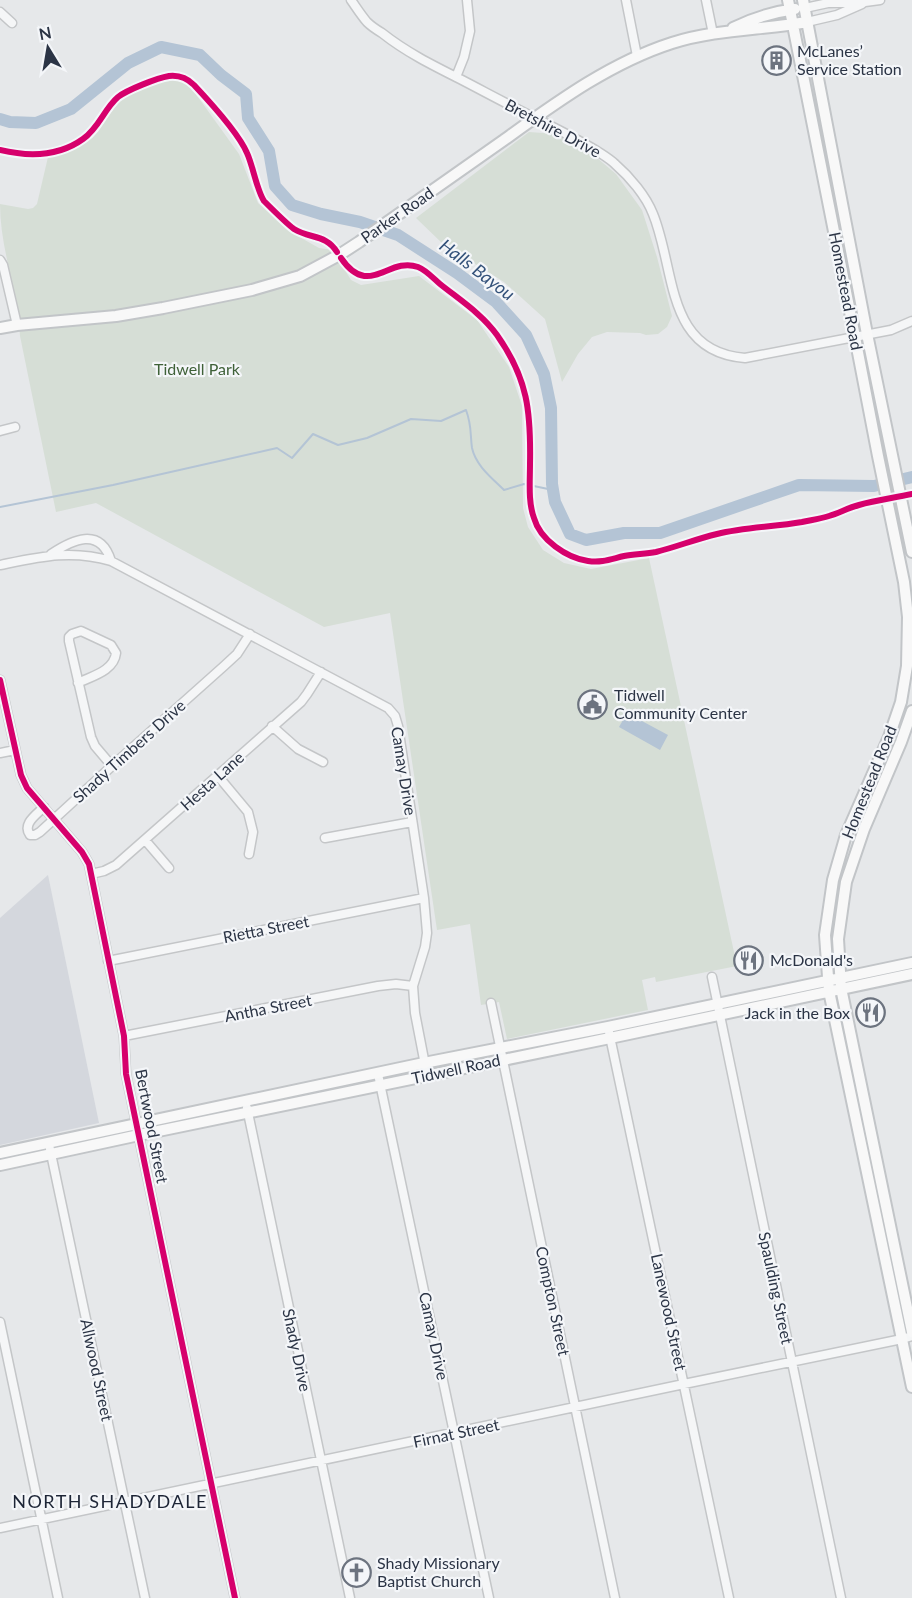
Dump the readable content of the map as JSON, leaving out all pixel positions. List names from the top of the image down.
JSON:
{
  "streets": {
    "main road": ["Parker Road", "Homestead Road", "Tidwell Road"],
    "street": [
      "Bretshire Drive",
      "Shady Timbers Drive",
      "Camay Drive",
      "Hesta Lane",
      "Rietta Street",
      "Antha Street",
      "Bertwood Street",
      "Spaulding Street",
      "Compton Street",
      "Lanewood Street",
      "Shady Drive",
      "Allwood Street",
      "Firnat Street"
    ]
  },
  "crossings": [
    ["Bretshire Drive", "Parker Road"],
    ["Bretshire Drive", "Homestead Road"],
    ["Parker Road", "Homestead Road"],
    ["Homestead Road", "Tidwell Road"],
    ["Homestead Road", "Firnat Street"],
    ["Shady Timbers Drive", "Camay Drive"],
    ["Shady Timbers Drive", "Bertwood Street"],
    ["Camay Drive", "Hesta Lane"],
    ["Camay Drive", "Rietta Street"],
    ["Camay Drive", "Antha Street"],
    ["Camay Drive", "Tidwell Road"],
    ["Camay Drive", "Firnat Street"],
    ["Hesta Lane", "Bertwood Street"],
    ["Rietta Street", "Bertwood Street"],
    ["Antha Street", "Bertwood Street"],
    ["Tidwell Road", "Bertwood Street"],
    ["Tidwell Road", "Spaulding Street"],
    ["Tidwell Road", "Compton Street"],
    ["Tidwell Road", "Lanewood Street"],
    ["Tidwell Road", "Shady Drive"],
    ["Tidwell Road", "Allwood Street"],
    ["Bertwood Street", "Firnat Street"],
    ["Spaulding Street", "Firnat Street"],
    ["Compton Street", "Firnat Street"],
    ["Lanewood Street", "Firnat Street"],
    ["Shady Drive", "Firnat Street"],
    ["Allwood Street", "Firnat Street"]
  ],
  "districts": ["NORTH SHADYDALE"],
  "water": ["Halls Bayou"],
  "parks": ["Tidwell Park"],
  "places": {
    "building": ["McLanes’ Service Station"],
    "public building": ["Tidwell Community Center"],
    "restaurant": ["McDonald's", "Jack in the Box"],
    "church": ["Shady Missionary Baptist Church"]
  },
  "north": "top"
}
